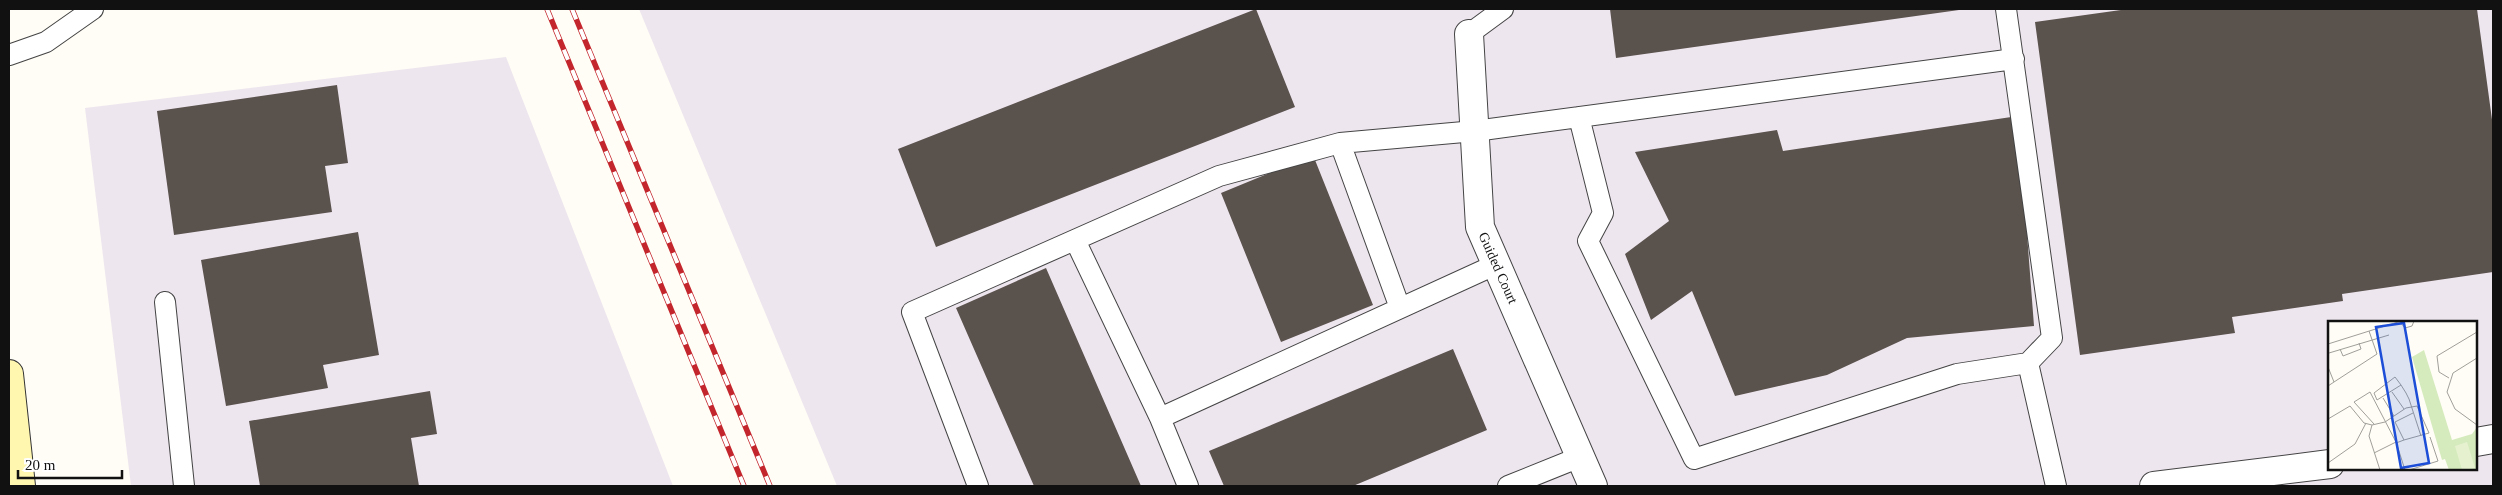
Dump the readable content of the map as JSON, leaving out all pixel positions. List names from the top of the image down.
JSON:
{
  "streets": {
    "street": ["Guided Court"]
  },
  "scale_bar": "20 m"
}
